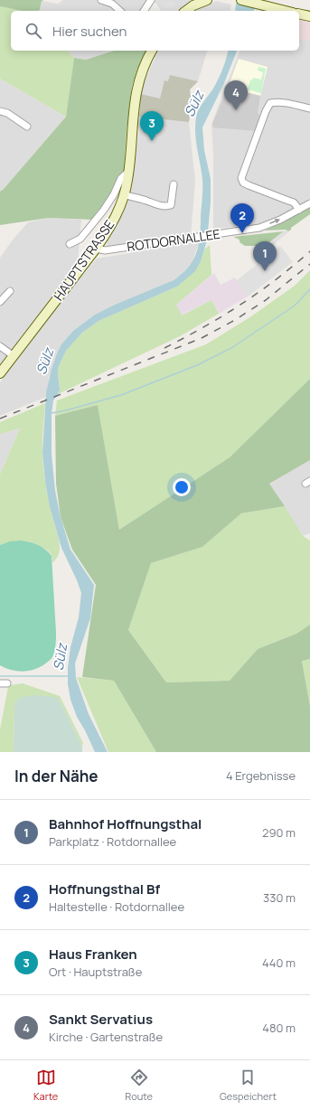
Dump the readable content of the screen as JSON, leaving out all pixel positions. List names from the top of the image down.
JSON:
{
  "streets": {
    "main road": ["HAUPTSTRASSE"],
    "street": ["ROTDORNALLEE"]
  },
  "crossings": [
    ["ROTDORNALLEE", "HAUPTSTRASSE"]
  ],
  "one_way": ["ROTDORNALLEE"],
  "water": ["Sülz"],
  "page": {
    "search": "Hier suchen",
    "pins": [
      "4",
      "3",
      "2",
      "1"
    ],
    "heading": ["In der Nähe", "4 Ergebnisse"],
    "list": [
      {
        "mark": "1",
        "name": "Bahnhof Hoffnungsthal",
        "note": "Parkplatz · Rotdornallee",
        "value": "290 m"
      },
      {
        "mark": "2",
        "name": "Hoffnungsthal Bf",
        "note": "Haltestelle · Rotdornallee",
        "value": "330 m"
      },
      {
        "mark": "3",
        "name": "Haus Franken",
        "note": "Ort · Hauptstraße",
        "value": "440 m"
      },
      {
        "mark": "4",
        "name": "Sankt Servatius",
        "note": "Kirche · Gartenstraße",
        "value": "480 m"
      }
    ],
    "nav": ["Karte", "Route", "Gespeichert"]
  }
}
